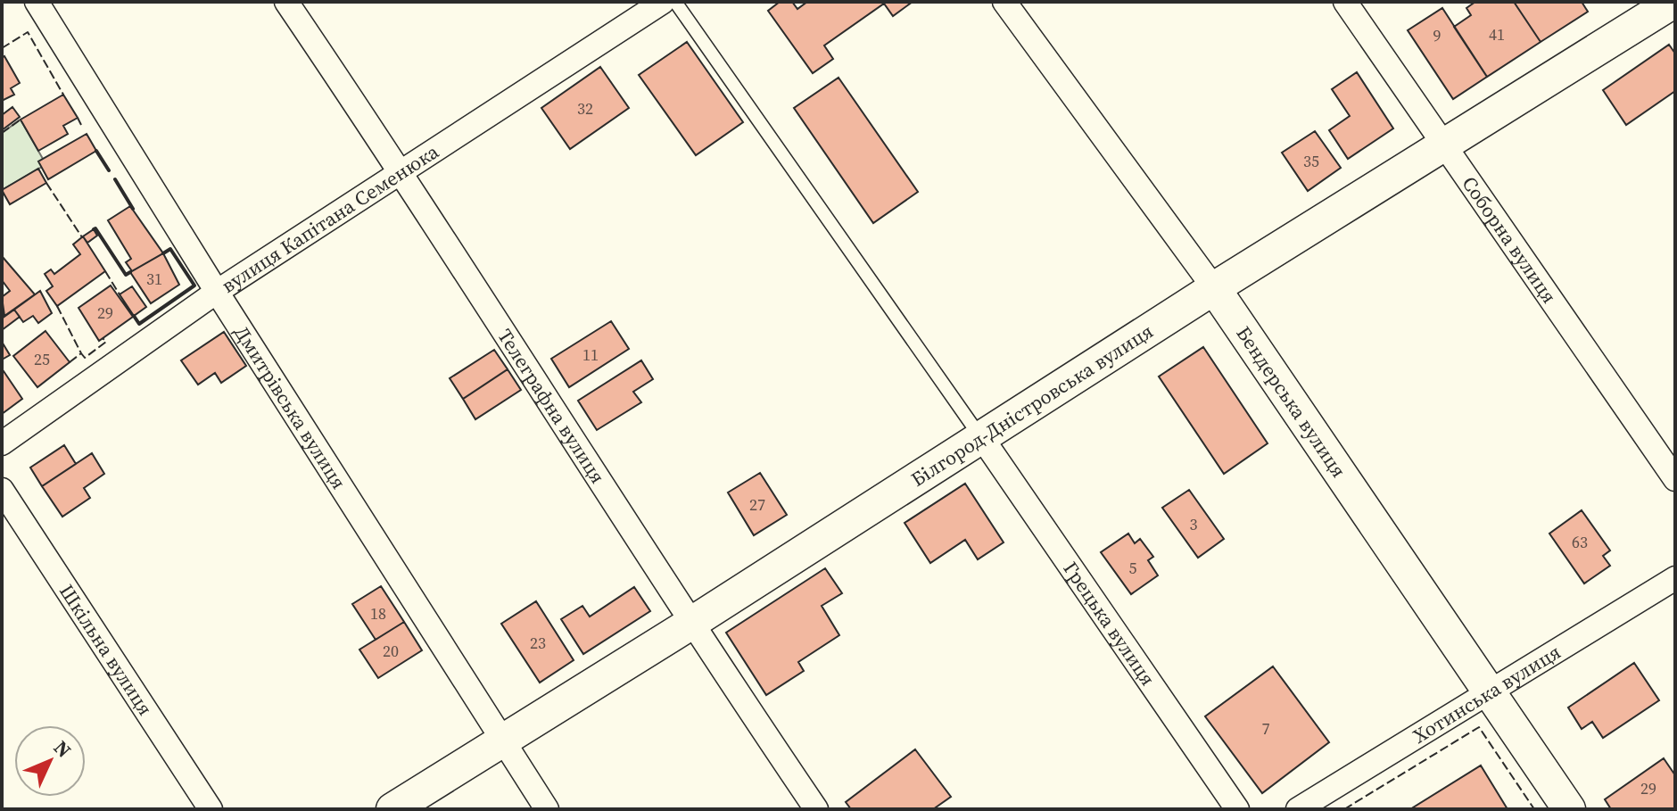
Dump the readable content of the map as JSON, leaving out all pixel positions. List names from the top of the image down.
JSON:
{
  "streets": {
    "main road": ["Бендерська вулиця", "Білгород-Дністровська вулиця"],
    "street": [
      "вулиця Капітана Семенюка",
      "Соборна вулиця",
      "Телеграфна вулиця",
      "Дмитрівська вулиця",
      "Грецька вулиця",
      "Шкільна вулиця",
      "Хотинська вулиця"
    ]
  },
  "crossings": [
    ["вулиця Капітана Семенюка", "Телеграфна вулиця"],
    ["вулиця Капітана Семенюка", "Дмитрівська вулиця"],
    ["Соборна вулиця", "Білгород-Дністровська вулиця"],
    ["Бендерська вулиця", "Білгород-Дністровська вулиця"],
    ["Бендерська вулиця", "Хотинська вулиця"],
    ["Білгород-Дністровська вулиця", "Телеграфна вулиця"],
    ["Білгород-Дністровська вулиця", "Дмитрівська вулиця"],
    ["Білгород-Дністровська вулиця", "Грецька вулиця"]
  ],
  "house_numbers": [
    "41",
    "9",
    "32",
    "35",
    "31",
    "29",
    "11",
    "25",
    "27",
    "3",
    "63",
    "5",
    "18",
    "23",
    "20",
    "7",
    "29"
  ],
  "north": "top right"
}
